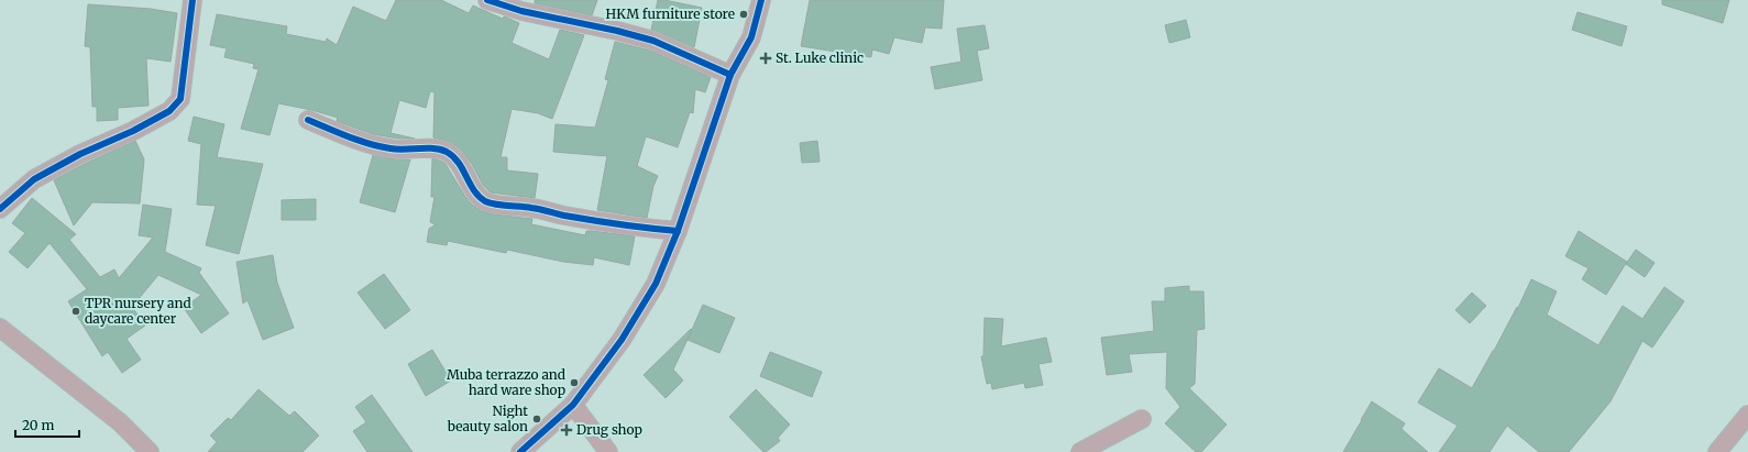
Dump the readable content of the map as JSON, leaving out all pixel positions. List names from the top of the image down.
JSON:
{
  "places": {
    "other": [
      "HKM furniture store",
      "TPR nursery and daycare center",
      "Muba terrazzo and hard ware shop",
      "Night beauty salon"
    ],
    "health": ["St. Luke clinic", "Drug shop"]
  },
  "scale_bar": "20 m"
}
